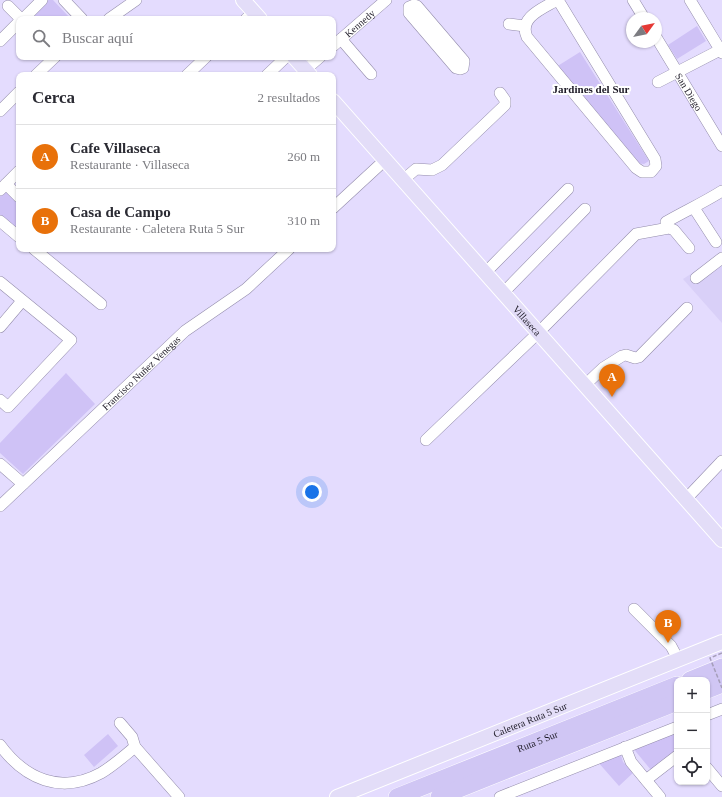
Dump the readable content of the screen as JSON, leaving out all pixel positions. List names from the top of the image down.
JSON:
{
  "streets": {
    "highway": ["Ruta 5 Sur"],
    "main road": ["Villaseca", "Caletera Ruta 5 Sur"],
    "street": ["Kennedy", "San Diego", "Francisco Nuñez Venegas"]
  },
  "districts": ["Jardines del Sur"],
  "north": "top right",
  "page": {
    "search": "Buscar aquí",
    "heading": ["Cerca", "2 resultados"],
    "list": [
      {
        "mark": "A",
        "name": "Cafe Villaseca",
        "note": "Restaurante · Villaseca",
        "value": "260 m"
      },
      {
        "mark": "B",
        "name": "Casa de Campo",
        "note": "Restaurante · Caletera Ruta 5 Sur",
        "value": "310 m"
      }
    ],
    "pins": ["A", "B"],
    "map_buttons": ["+", "−"]
  }
}
